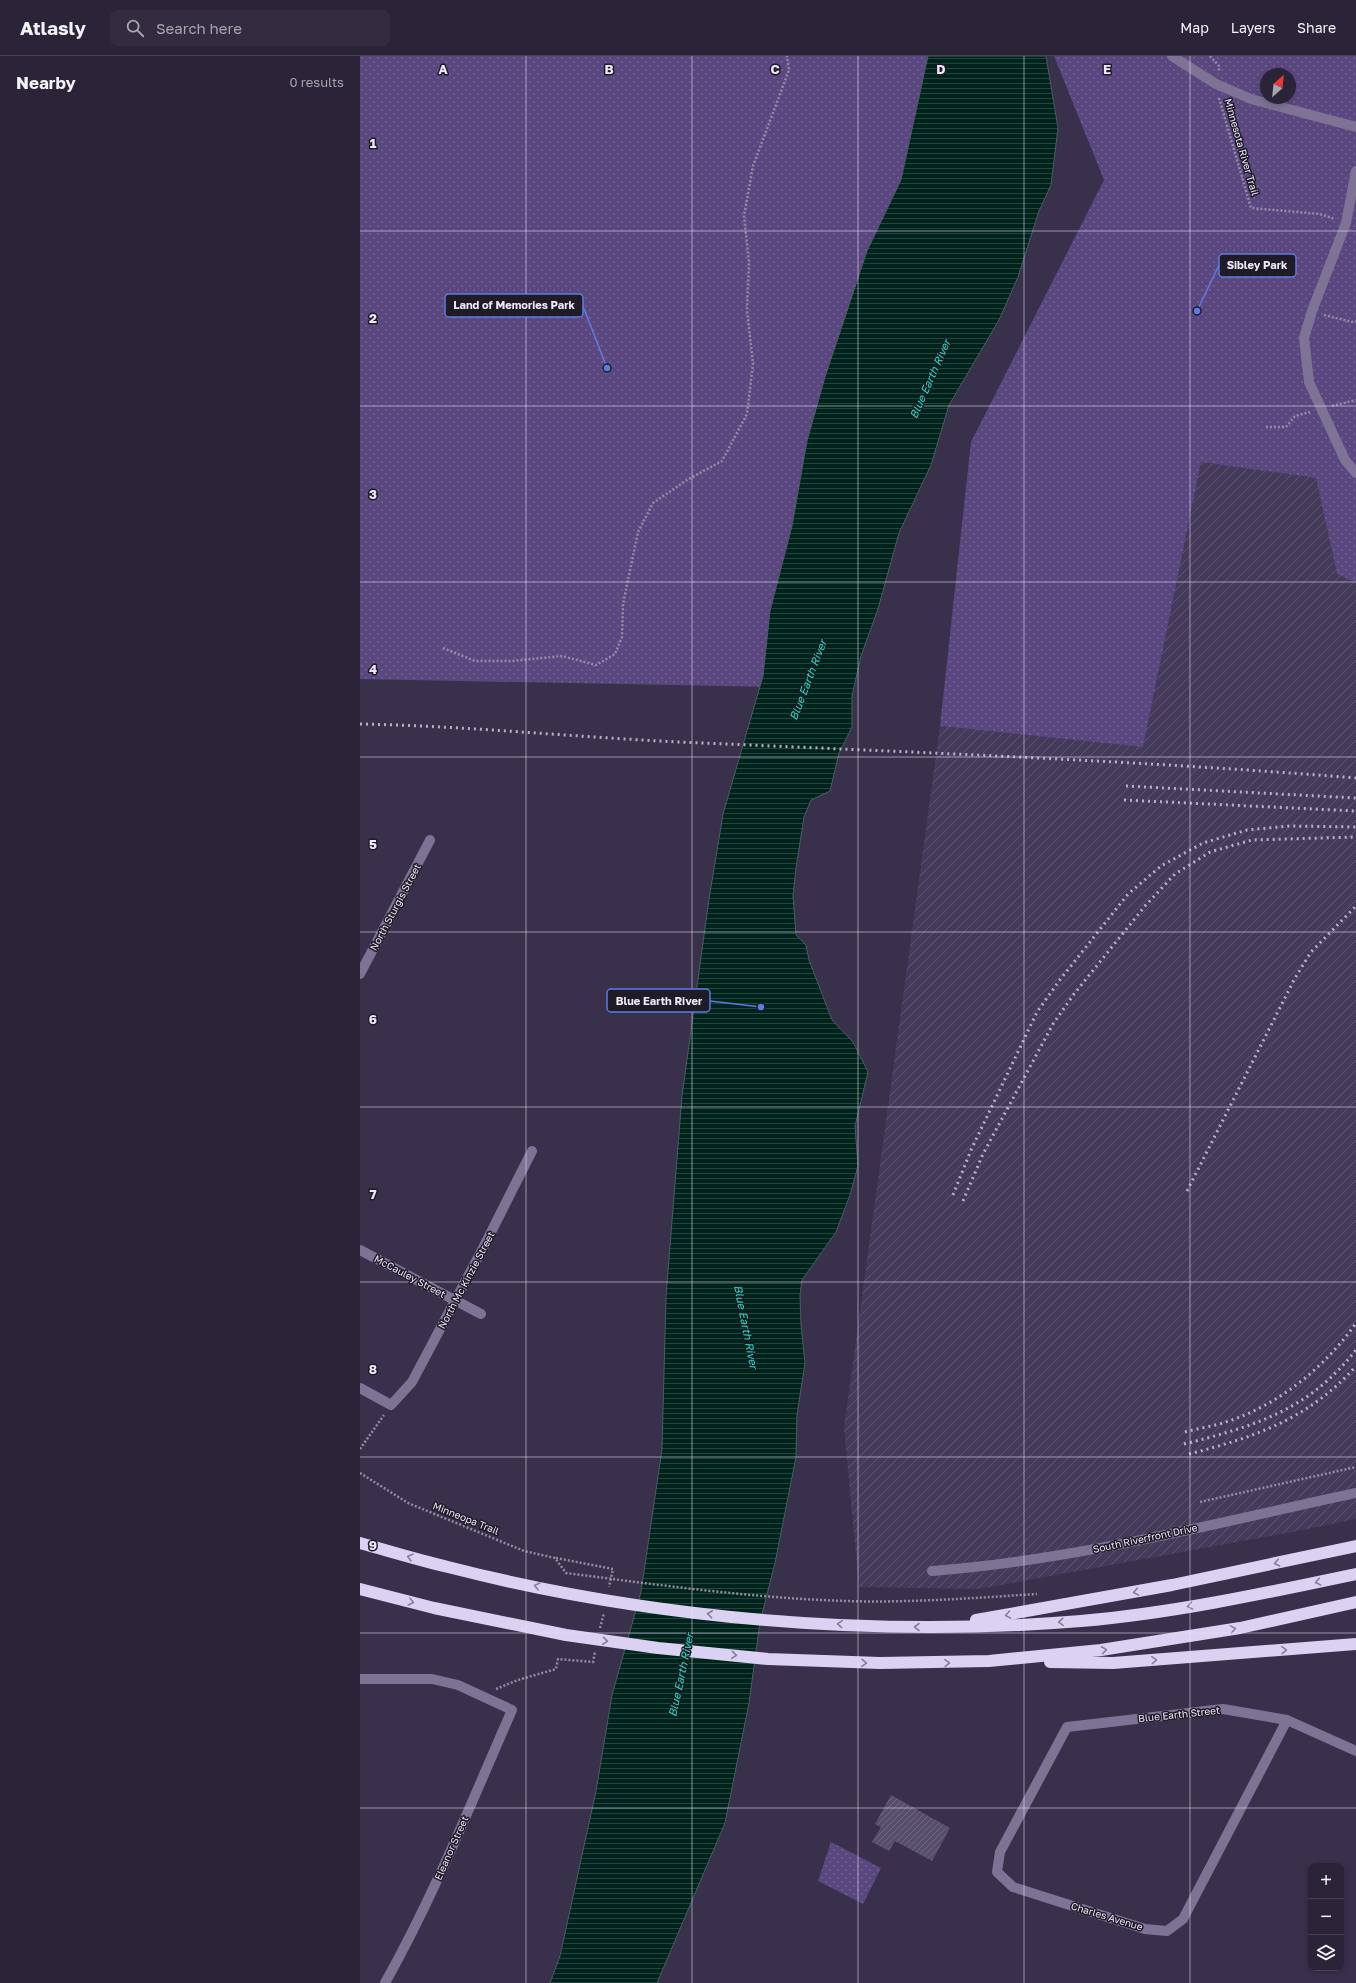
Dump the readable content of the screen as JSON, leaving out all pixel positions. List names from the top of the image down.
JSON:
{
  "streets": {
    "street": [
      "North Sturgis Street",
      "McCauley Street",
      "North Mc Kinzie Street",
      "South Riverfront Drive",
      "Blue Earth Street",
      "Eleanor Street",
      "Charles Avenue"
    ],
    "path": ["Minnesota River Trail", "Minneopa Trail"]
  },
  "crossings": [
    ["McCauley Street", "North Mc Kinzie Street"],
    ["Blue Earth Street", "Charles Avenue"]
  ],
  "water": ["Blue Earth River"],
  "places": ["Sibley Park", "Land of Memories Park", "Blue Earth River"],
  "north": "top right",
  "page": {
    "header": "Atlasly",
    "search": "Search here",
    "nav": ["Map", "Layers", "Share"],
    "heading": ["Nearby", "0 results"],
    "map_buttons": ["+", "−"]
  },
  "grid": {
    "columns": [
      "A",
      "B",
      "C",
      "D",
      "E"
    ],
    "rows": [
      "1",
      "2",
      "3",
      "4",
      "5",
      "6",
      "7",
      "8",
      "9"
    ]
  }
}
